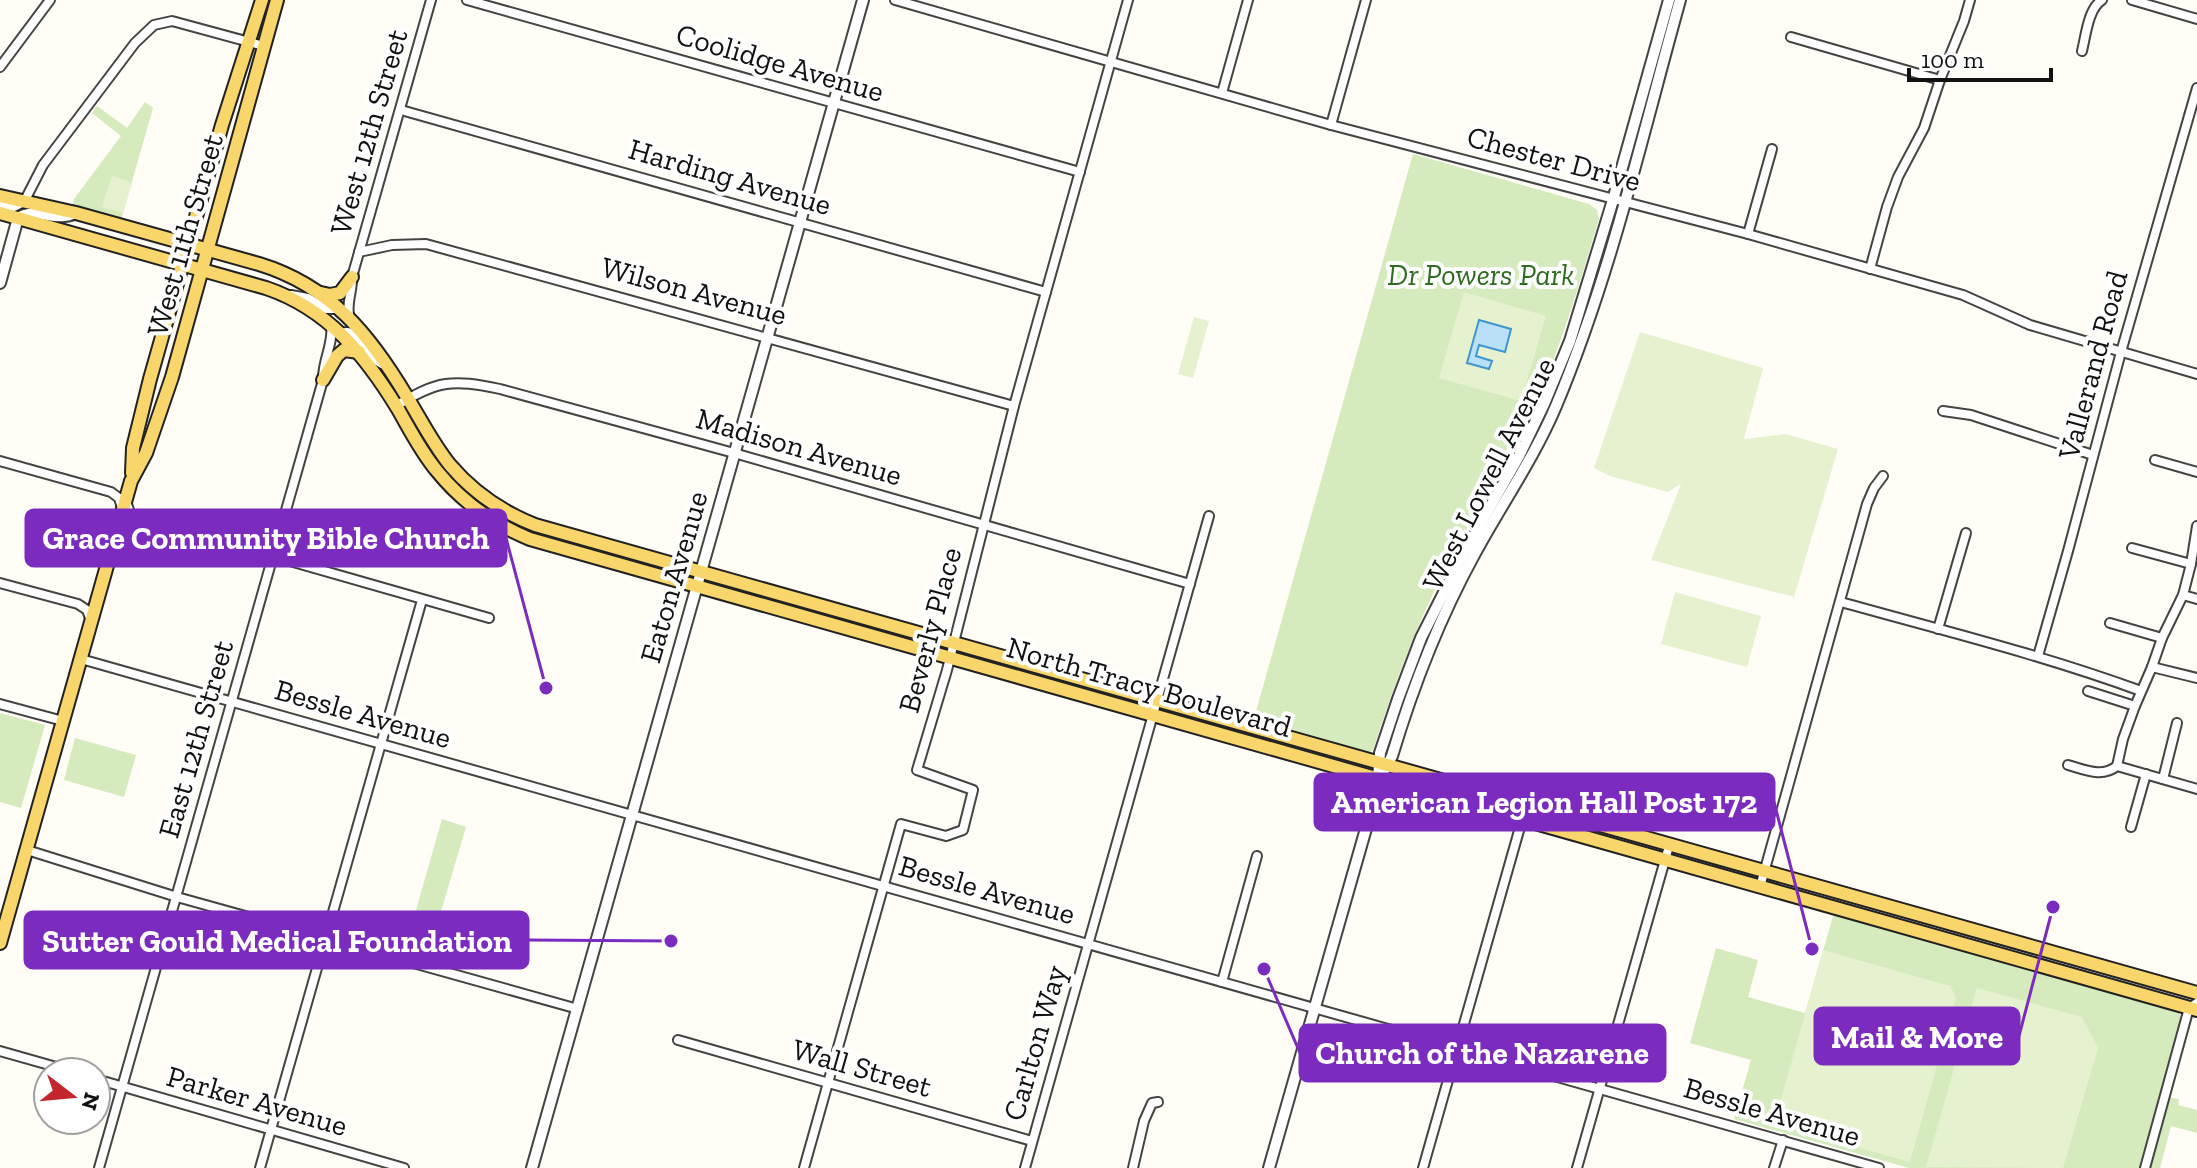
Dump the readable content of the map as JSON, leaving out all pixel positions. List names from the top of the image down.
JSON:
{
  "streets": {
    "main road": ["West 11th Street", "North Tracy Boulevard"],
    "street": [
      "Coolidge Avenue",
      "West 12th Street",
      "Chester Drive",
      "Harding Avenue",
      "Wilson Avenue",
      "Vallerand Road",
      "Madison Avenue",
      "West Lowell Avenue",
      "Eaton Avenue",
      "Beverly Place",
      "Bessle Avenue",
      "East 12th Street",
      "Carlton Way",
      "Wall Street",
      "Parker Avenue"
    ]
  },
  "crossings": [
    ["Coolidge Avenue", "Eaton Avenue"],
    ["Coolidge Avenue", "Beverly Place"],
    ["West 12th Street", "Harding Avenue"],
    ["West 12th Street", "Wilson Avenue"],
    ["Chester Drive", "Vallerand Road"],
    ["Chester Drive", "West Lowell Avenue"],
    ["Chester Drive", "Beverly Place"],
    ["Harding Avenue", "Eaton Avenue"],
    ["Harding Avenue", "Beverly Place"],
    ["West 11th Street", "North Tracy Boulevard"],
    ["West 11th Street", "Bessle Avenue"],
    ["Wilson Avenue", "Eaton Avenue"],
    ["Wilson Avenue", "Beverly Place"],
    ["Madison Avenue", "Eaton Avenue"],
    ["Madison Avenue", "Beverly Place"],
    ["Madison Avenue", "North Tracy Boulevard"],
    ["Madison Avenue", "Carlton Way"],
    ["West Lowell Avenue", "North Tracy Boulevard"],
    ["West Lowell Avenue", "Bessle Avenue"],
    ["Eaton Avenue", "North Tracy Boulevard"],
    ["Eaton Avenue", "Bessle Avenue"],
    ["Beverly Place", "North Tracy Boulevard"],
    ["Beverly Place", "Bessle Avenue"],
    ["Beverly Place", "Wall Street"],
    ["North Tracy Boulevard", "East 12th Street"],
    ["North Tracy Boulevard", "Carlton Way"],
    ["Bessle Avenue", "East 12th Street"],
    ["Bessle Avenue", "Carlton Way"],
    ["East 12th Street", "Parker Avenue"],
    ["Carlton Way", "Wall Street"]
  ],
  "parks": ["Dr Powers Park"],
  "places": [
    "Grace Community Bible Church",
    "Mail & More",
    "Sutter Gould Medical Foundation",
    "American Legion Hall Post 172",
    "Church of the Nazarene"
  ],
  "scale_bar": "100 m",
  "north": "right"
}
